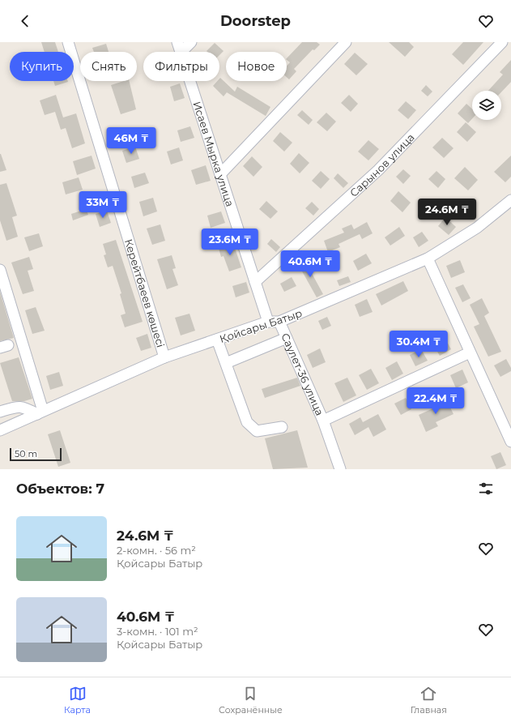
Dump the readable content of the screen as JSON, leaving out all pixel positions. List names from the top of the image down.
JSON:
{
  "streets": {
    "street": [
      "Исаев Мырка улица",
      "Сарынов улица",
      "Керейтбаеев көшесі",
      "Қойсары Батыр",
      "Саулет-36 улица"
    ]
  },
  "crossings": [
    ["Исаев Мырка улица", "Сарынов улица"],
    ["Исаев Мырка улица", "Қойсары Батыр"],
    ["Керейтбаеев көшесі", "Қойсары Батыр"],
    ["Қойсары Батыр", "Саулет-36 улица"]
  ],
  "scale_bar": "50 m",
  "page": {
    "header": "Doorstep",
    "chip": [
      "Купить",
      "Снять",
      "Фильтры",
      "Новое"
    ],
    "price": [
      "46M ₸",
      "33M ₸",
      "24.6M ₸",
      "23.6M ₸",
      "40.6M ₸",
      "30.4M ₸",
      "22.4M ₸"
    ],
    "scale": "50 m",
    "heading": "Объектов: 7",
    "list": [
      {
        "name": "24.6M ₸",
        "note": "2-комн. · 56 m² · Қойсары Батыр"
      },
      {
        "name": "40.6M ₸",
        "note": "3-комн. · 101 m² · Қойсары Батыр"
      }
    ],
    "tabs": ["Карта", "Сохранённые", "Главная"]
  }
}
